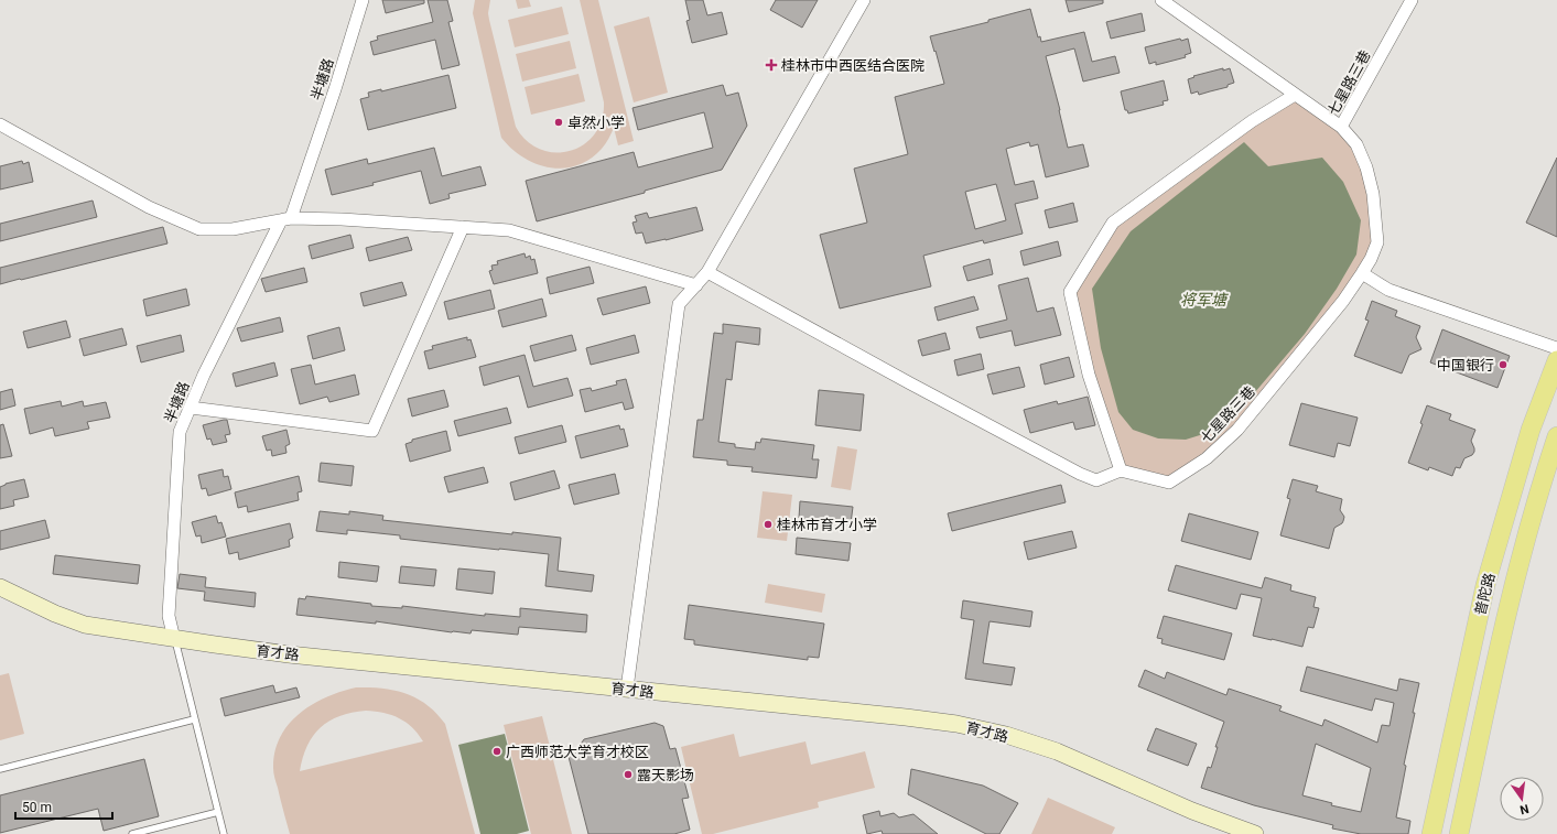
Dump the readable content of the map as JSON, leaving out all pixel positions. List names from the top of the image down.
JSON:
{
  "streets": {
    "main road": ["普陀路", "育才路"],
    "street": ["半塘路", "七星路三巷"]
  },
  "crossings": [
    ["半塘路", "育才路"]
  ],
  "water": ["将军塘"],
  "places": {
    "health": ["桂林市中西医结合医院"],
    "other": [
      "卓然小学",
      "中国银行",
      "桂林市育才小学",
      "广西师范大学育才校区",
      "露天影场"
    ]
  },
  "scale_bar": "50 m",
  "north": "bottom"
}
